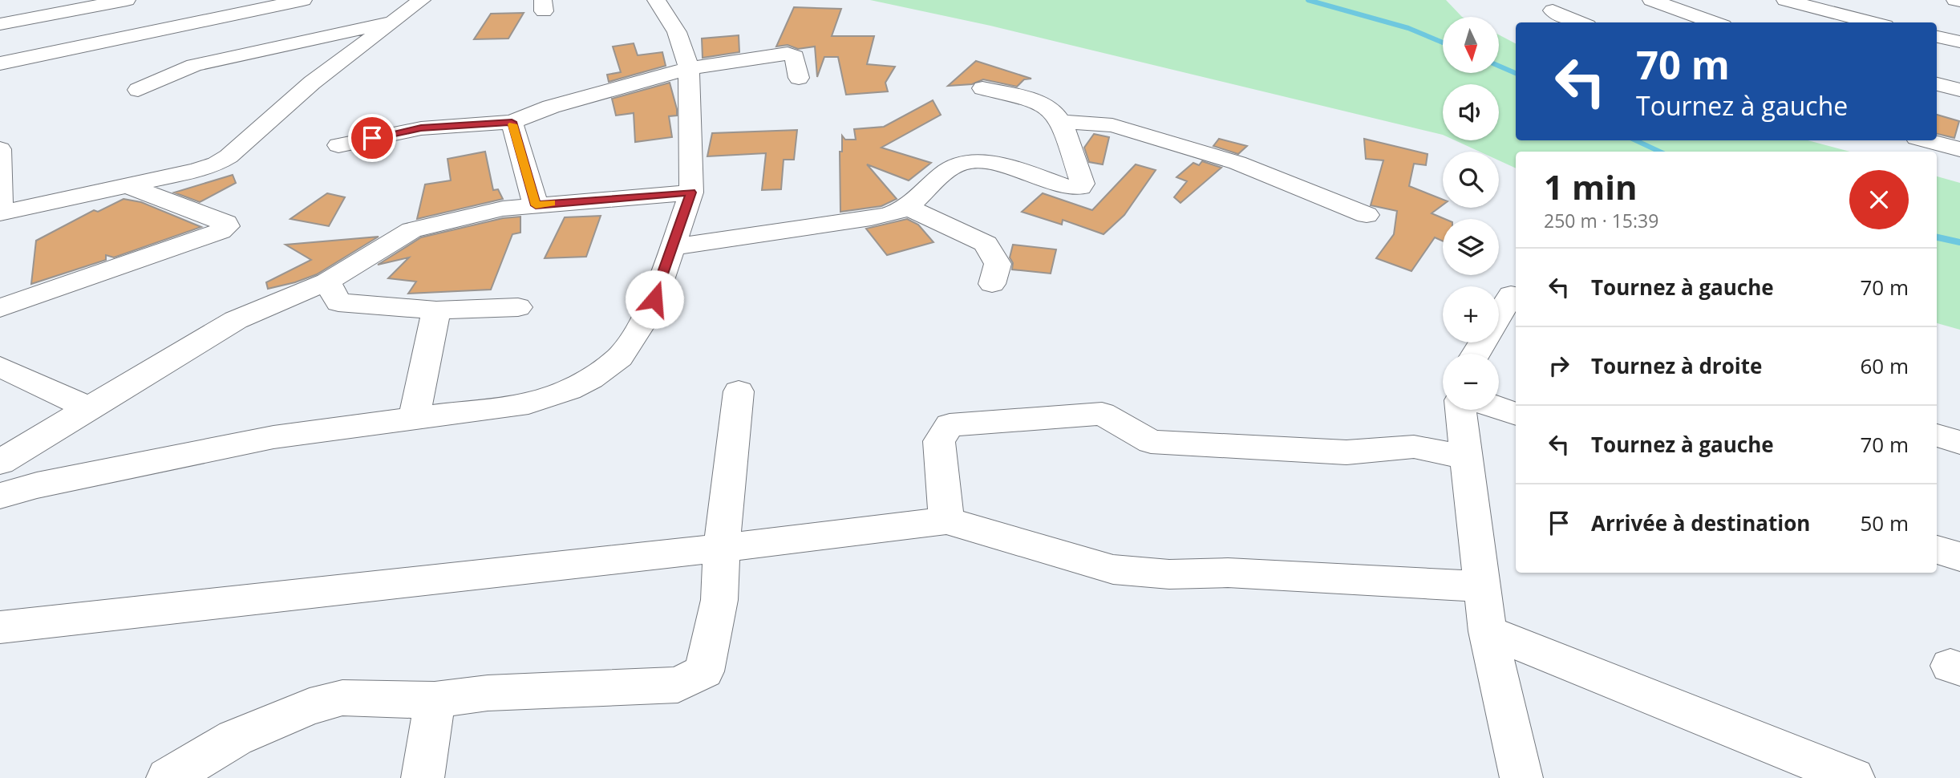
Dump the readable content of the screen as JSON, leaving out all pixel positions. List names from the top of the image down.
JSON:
{
  "north": "bottom",
  "page": {
    "map_buttons": ["+", "−"],
    "turn": ["70 m", "Tournez à gauche"],
    "heading": ["1 min", "250 m · 15:39"],
    "list": [
      {
        "name": "Tournez à gauche",
        "value": "70 m"
      },
      {
        "name": "Tournez à droite",
        "value": "60 m"
      },
      {
        "name": "Tournez à gauche",
        "value": "70 m"
      },
      {
        "name": "Arrivée à destination",
        "value": "50 m"
      }
    ]
  }
}
